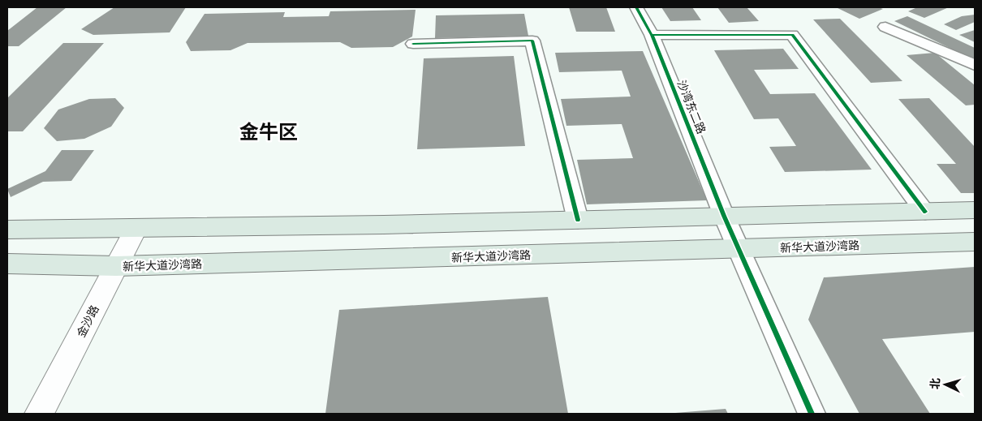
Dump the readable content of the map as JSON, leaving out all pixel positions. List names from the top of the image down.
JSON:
{
  "streets": {
    "main road": ["新华大道沙湾路"],
    "street": ["沙湾东二路", "金沙路"]
  },
  "crossings": [
    ["沙湾东二路", "新华大道沙湾路"],
    ["新华大道沙湾路", "金沙路"]
  ],
  "districts": ["金牛区"],
  "north": "left"
}
